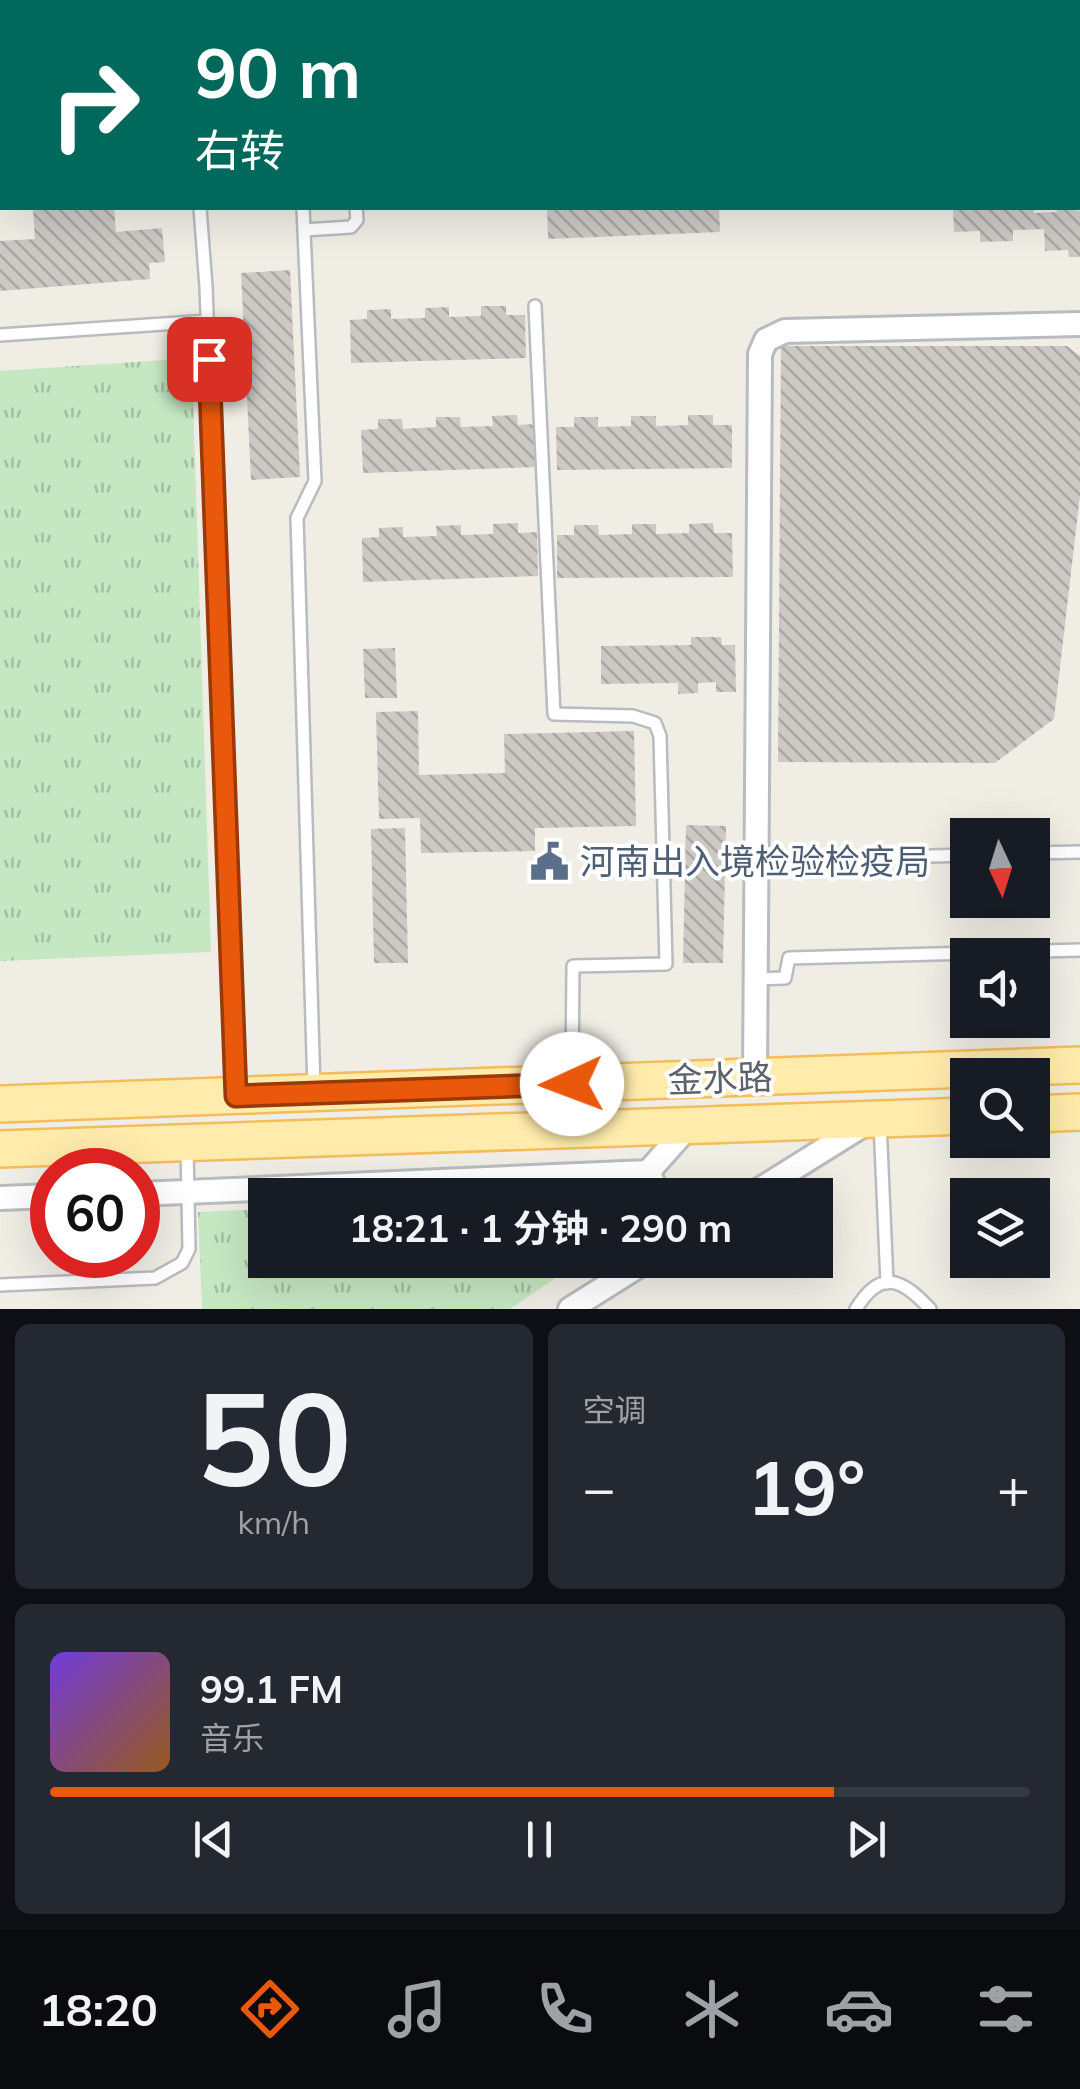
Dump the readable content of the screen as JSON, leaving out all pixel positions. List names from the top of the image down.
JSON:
{
  "streets": {
    "main road": ["金水路"]
  },
  "places": {
    "public building": ["河南出入境检验检疫局"]
  },
  "north": "bottom",
  "page": {
    "turn": ["90 m", "右转"],
    "limit": "60",
    "trip": "18:21 · 1 分钟 · 290 m",
    "tile": [
      ["50", "km/h"],
      "空调"
    ],
    "heat": ["−", "19°", "+"],
    "song": ["99.1 FM", "音乐"],
    "tabs": "18:20"
  }
}
